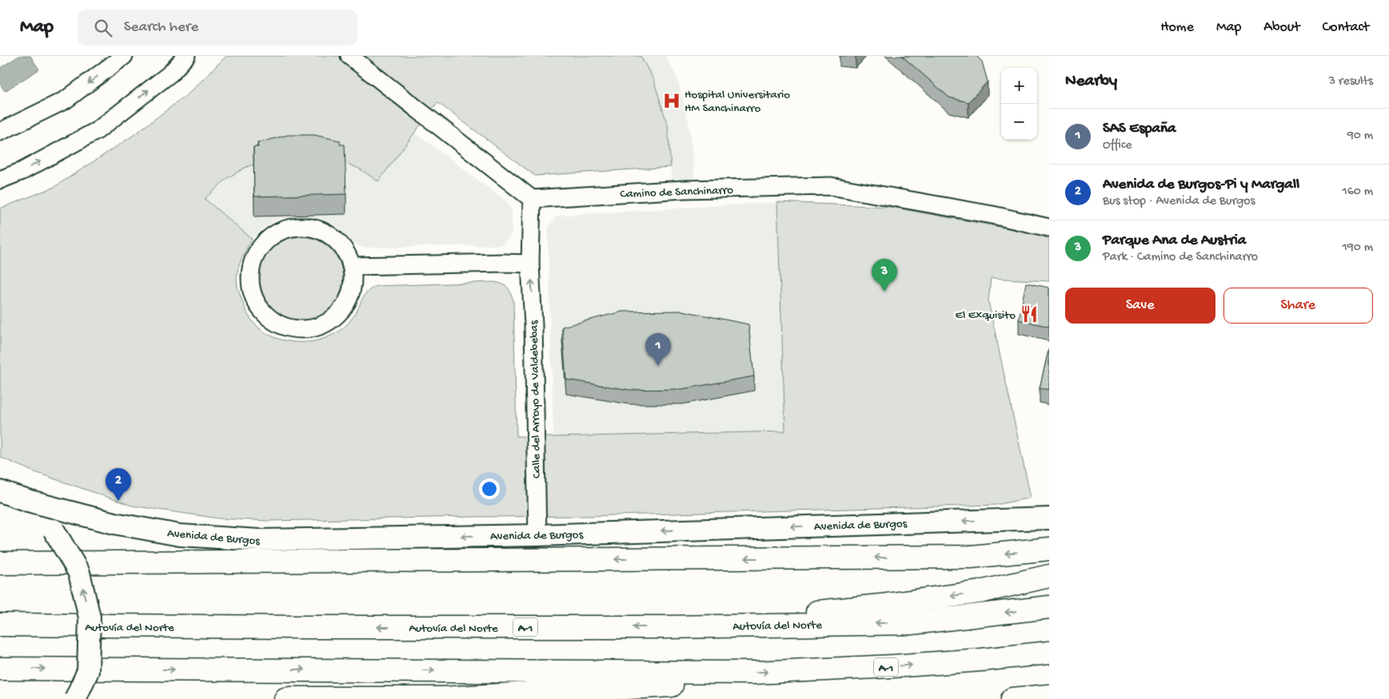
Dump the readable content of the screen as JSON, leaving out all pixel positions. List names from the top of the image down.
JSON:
{
  "streets": {
    "highway": ["Autovía del Norte", "A-1"],
    "street": ["Camino de Sanchinarro", "Calle del Arroyo de Valdebebas", "Avenida de Burgos"]
  },
  "crossings": [
    ["Camino de Sanchinarro", "Calle del Arroyo de Valdebebas"],
    ["Calle del Arroyo de Valdebebas", "Avenida de Burgos"]
  ],
  "one_way": ["Calle del Arroyo de Valdebebas", "Avenida de Burgos"],
  "places": {
    "hospital": ["Hospital Universitario HM Sanchinarro"],
    "restaurant": ["El Exquisito"]
  },
  "page": {
    "header": "Map",
    "search": "Search here",
    "nav": [
      "Home",
      "Map",
      "About",
      "Contact"
    ],
    "heading": ["Nearby", "3 results"],
    "map_buttons": ["+", "−"],
    "list": [
      {
        "mark": "1",
        "name": "SAS España",
        "note": "Office",
        "value": "90 m"
      },
      {
        "mark": "2",
        "name": "Avenida de Burgos-Pi y Margall",
        "note": "Bus stop · Avenida de Burgos",
        "value": "160 m"
      },
      {
        "mark": "3",
        "name": "Parque Ana de Austria",
        "note": "Park · Camino de Sanchinarro",
        "value": "190 m"
      }
    ],
    "pins": ["3", "1", "2"],
    "buttons": ["Save", "Share"]
  }
}
